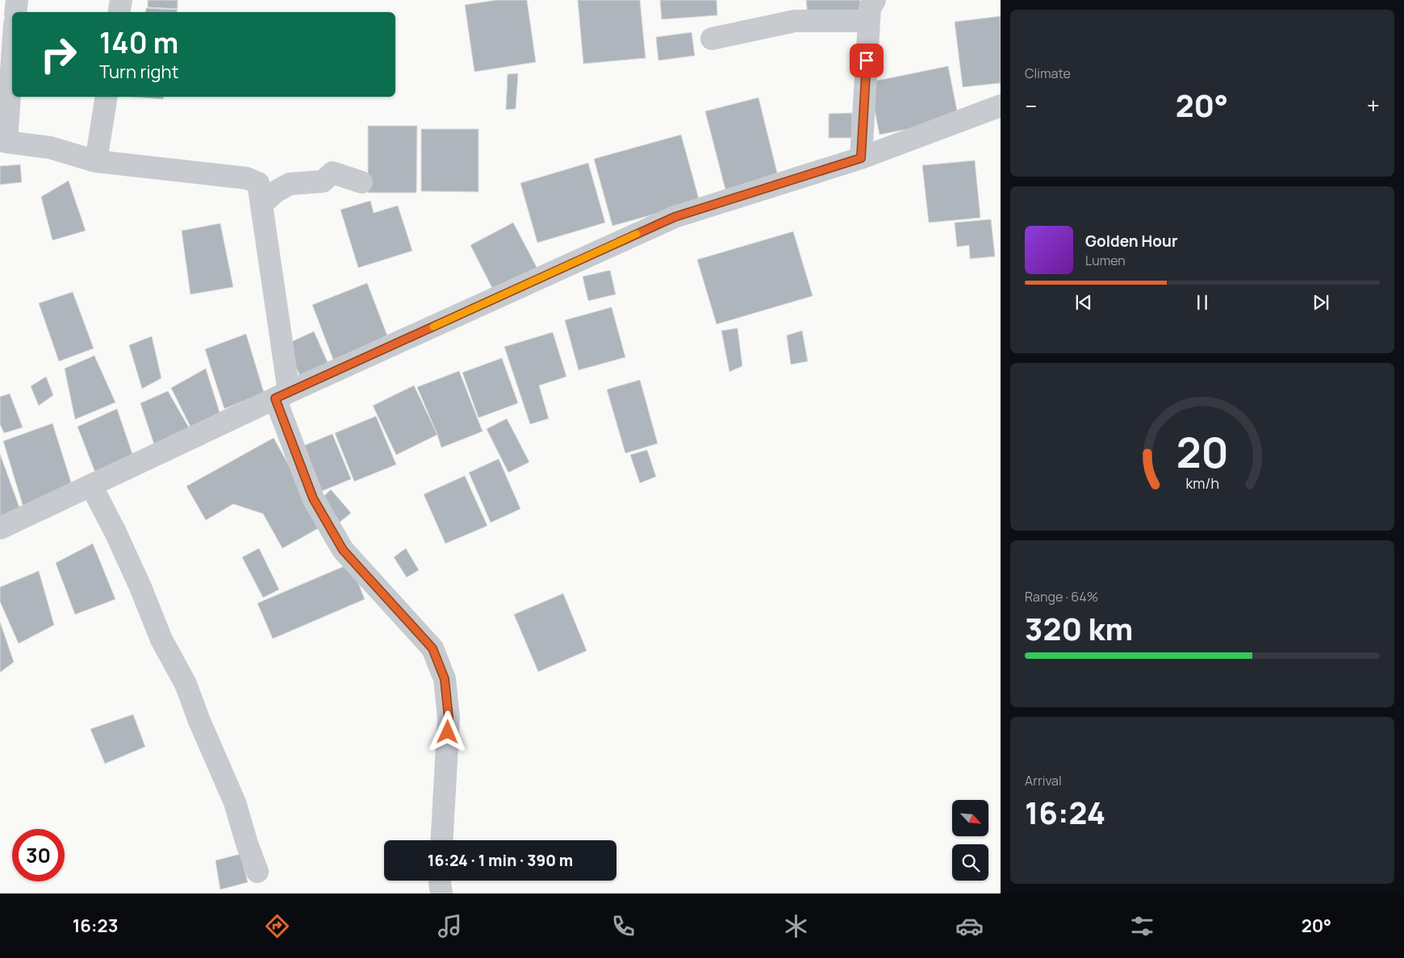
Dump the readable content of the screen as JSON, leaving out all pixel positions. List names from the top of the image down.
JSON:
{
  "north": "bottom right",
  "page": {
    "tile": [
      "Climate",
      ["Range · 64%", "320 km"],
      ["Arrival", "16:24"]
    ],
    "turn": ["140 m", "Turn right"],
    "heat": ["−", "20°", "+"],
    "song": ["Golden Hour", "Lumen"],
    "limit": "30",
    "trip": "16:24 · 1 min · 390 m",
    "tabs": ["16:23", "20°"],
    "gauge": ["20", "km/h"]
  }
}
